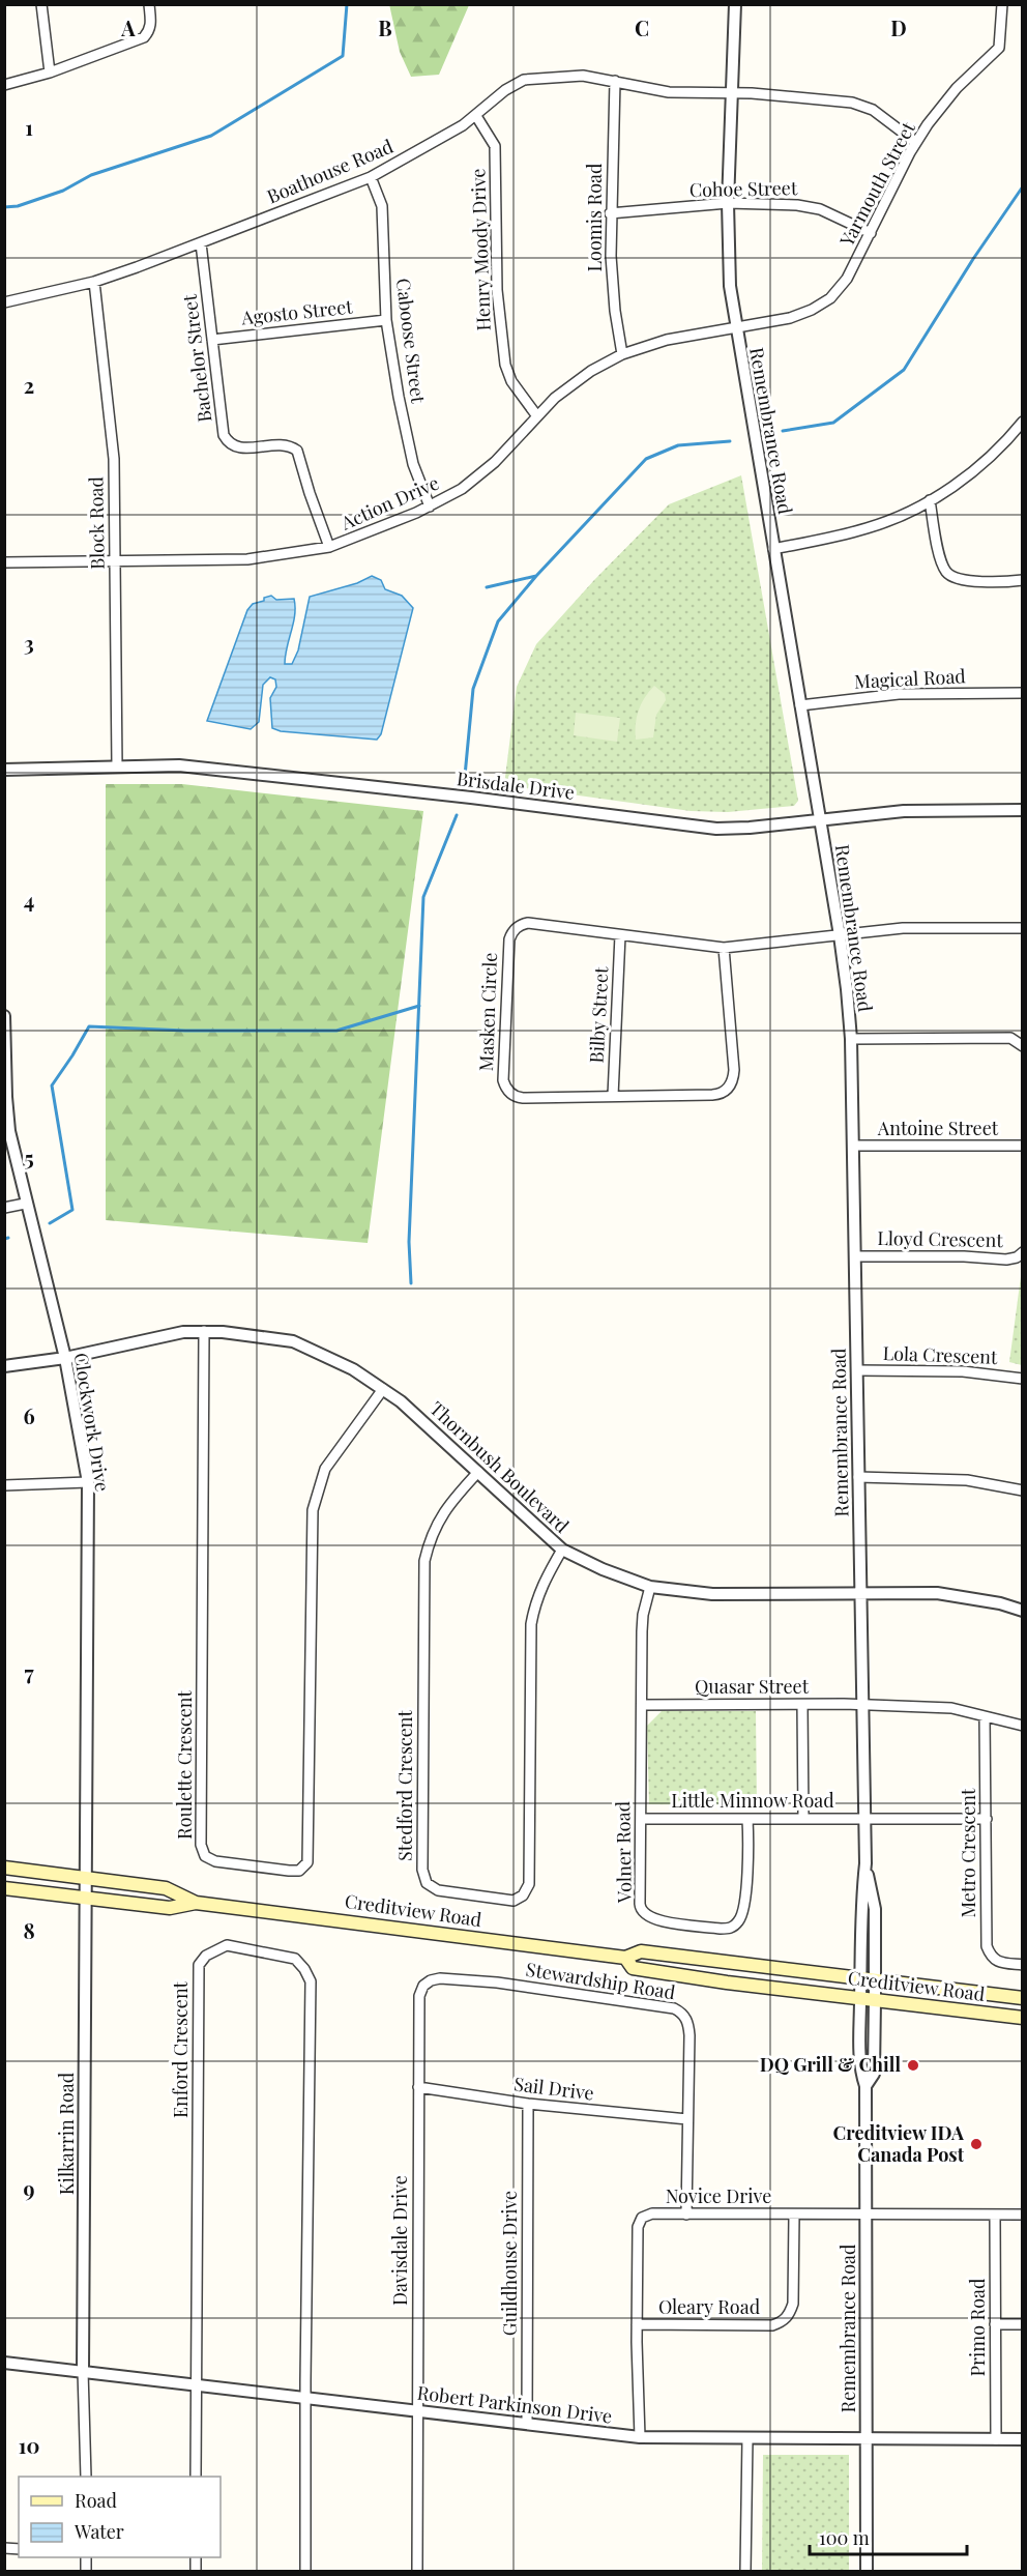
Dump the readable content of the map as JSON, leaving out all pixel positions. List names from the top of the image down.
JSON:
{
  "streets": {
    "main road": ["Creditview Road"],
    "street": [
      "Boathouse Road",
      "Yarmouth Street",
      "Cohoe Street",
      "Loomis Road",
      "Henry Moody Drive",
      "Agosto Street",
      "Caboose Street",
      "Bachelor Street",
      "Remembrance Road",
      "Action Drive",
      "Block Road",
      "Magical Road",
      "Brisdale Drive",
      "Masken Circle",
      "Bilby Street",
      "Antoine Street",
      "Lloyd Crescent",
      "Lola Crescent",
      "Clockwork Drive",
      "Thornbush Boulevard",
      "Quasar Street",
      "Roulette Crescent",
      "Stedford Crescent",
      "Little Minnow Road",
      "Volner Road",
      "Metro Crescent",
      "Stewardship Road",
      "Enford Crescent",
      "Sail Drive",
      "Kilkarrin Road",
      "Novice Drive",
      "Davisdale Drive",
      "Guildhouse Drive",
      "Oleary Road",
      "Primo Road",
      "Robert Parkinson Drive"
    ]
  },
  "crossings": [
    ["Boathouse Road", "Yarmouth Street"],
    ["Boathouse Road", "Loomis Road"],
    ["Boathouse Road", "Henry Moody Drive"],
    ["Boathouse Road", "Caboose Street"],
    ["Boathouse Road", "Bachelor Street"],
    ["Boathouse Road", "Remembrance Road"],
    ["Boathouse Road", "Block Road"],
    ["Yarmouth Street", "Cohoe Street"],
    ["Yarmouth Street", "Remembrance Road"],
    ["Yarmouth Street", "Action Drive"],
    ["Cohoe Street", "Loomis Road"],
    ["Cohoe Street", "Remembrance Road"],
    ["Loomis Road", "Action Drive"],
    ["Henry Moody Drive", "Action Drive"],
    ["Agosto Street", "Caboose Street"],
    ["Agosto Street", "Bachelor Street"],
    ["Caboose Street", "Action Drive"],
    ["Bachelor Street", "Action Drive"],
    ["Remembrance Road", "Action Drive"],
    ["Remembrance Road", "Magical Road"],
    ["Remembrance Road", "Brisdale Drive"],
    ["Remembrance Road", "Masken Circle"],
    ["Remembrance Road", "Antoine Street"],
    ["Remembrance Road", "Lloyd Crescent"],
    ["Remembrance Road", "Lola Crescent"],
    ["Remembrance Road", "Thornbush Boulevard"],
    ["Remembrance Road", "Quasar Street"],
    ["Remembrance Road", "Little Minnow Road"],
    ["Remembrance Road", "Creditview Road"],
    ["Remembrance Road", "Novice Drive"],
    ["Remembrance Road", "Robert Parkinson Drive"],
    ["Action Drive", "Block Road"],
    ["Block Road", "Brisdale Drive"],
    ["Masken Circle", "Bilby Street"],
    ["Clockwork Drive", "Thornbush Boulevard"],
    ["Clockwork Drive", "Creditview Road"],
    ["Clockwork Drive", "Kilkarrin Road"],
    ["Thornbush Boulevard", "Roulette Crescent"],
    ["Thornbush Boulevard", "Stedford Crescent"],
    ["Thornbush Boulevard", "Volner Road"],
    ["Quasar Street", "Volner Road"],
    ["Quasar Street", "Metro Crescent"],
    ["Little Minnow Road", "Volner Road"],
    ["Little Minnow Road", "Metro Crescent"],
    ["Creditview Road", "Kilkarrin Road"],
    ["Stewardship Road", "Sail Drive"],
    ["Stewardship Road", "Novice Drive"],
    ["Stewardship Road", "Davisdale Drive"],
    ["Enford Crescent", "Robert Parkinson Drive"],
    ["Sail Drive", "Davisdale Drive"],
    ["Sail Drive", "Guildhouse Drive"],
    ["Kilkarrin Road", "Robert Parkinson Drive"],
    ["Novice Drive", "Oleary Road"],
    ["Novice Drive", "Primo Road"],
    ["Novice Drive", "Robert Parkinson Drive"],
    ["Davisdale Drive", "Robert Parkinson Drive"],
    ["Guildhouse Drive", "Robert Parkinson Drive"],
    ["Primo Road", "Robert Parkinson Drive"]
  ],
  "places": ["DQ Grill & Chill", "Creditview IDA Canada Post"],
  "legend": ["Road", "Water"],
  "scale_bar": "100 m",
  "grid": {
    "columns": [
      "A",
      "B",
      "C",
      "D"
    ],
    "rows": [
      "1",
      "2",
      "3",
      "4",
      "5",
      "6",
      "7",
      "8",
      "9",
      "10"
    ]
  }
}
